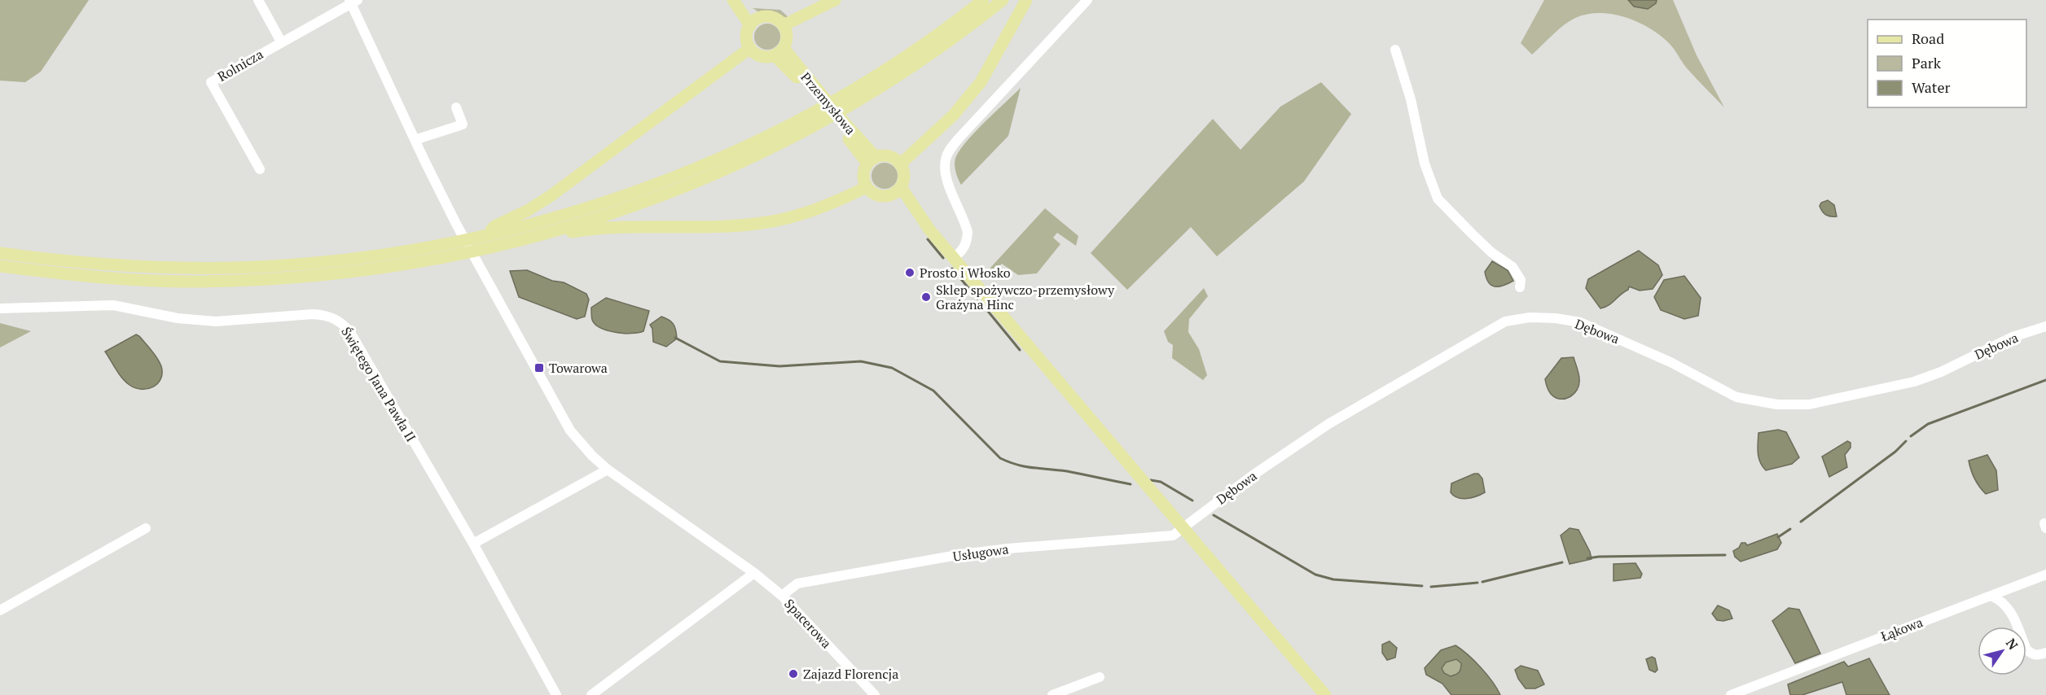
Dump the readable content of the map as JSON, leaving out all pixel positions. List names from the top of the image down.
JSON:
{
  "streets": {
    "main road": ["Przemysłowa"],
    "street": [
      "Rolnicza",
      "Dębowa",
      "Świętego Jana Pawła II",
      "Usługowa",
      "Spacerowa",
      "Łąkowa"
    ]
  },
  "crossings": [
    ["Dębowa", "Usługowa"],
    ["Usługowa", "Spacerowa"]
  ],
  "places": {
    "other": ["Prosto i Włosko", "Sklep spożywczo-przemysłowy Grażyna Hinc", "Zajazd Florencja"],
    "transit": ["Towarowa"]
  },
  "legend": ["Road", "Park", "Water"],
  "north": "top right"
}
